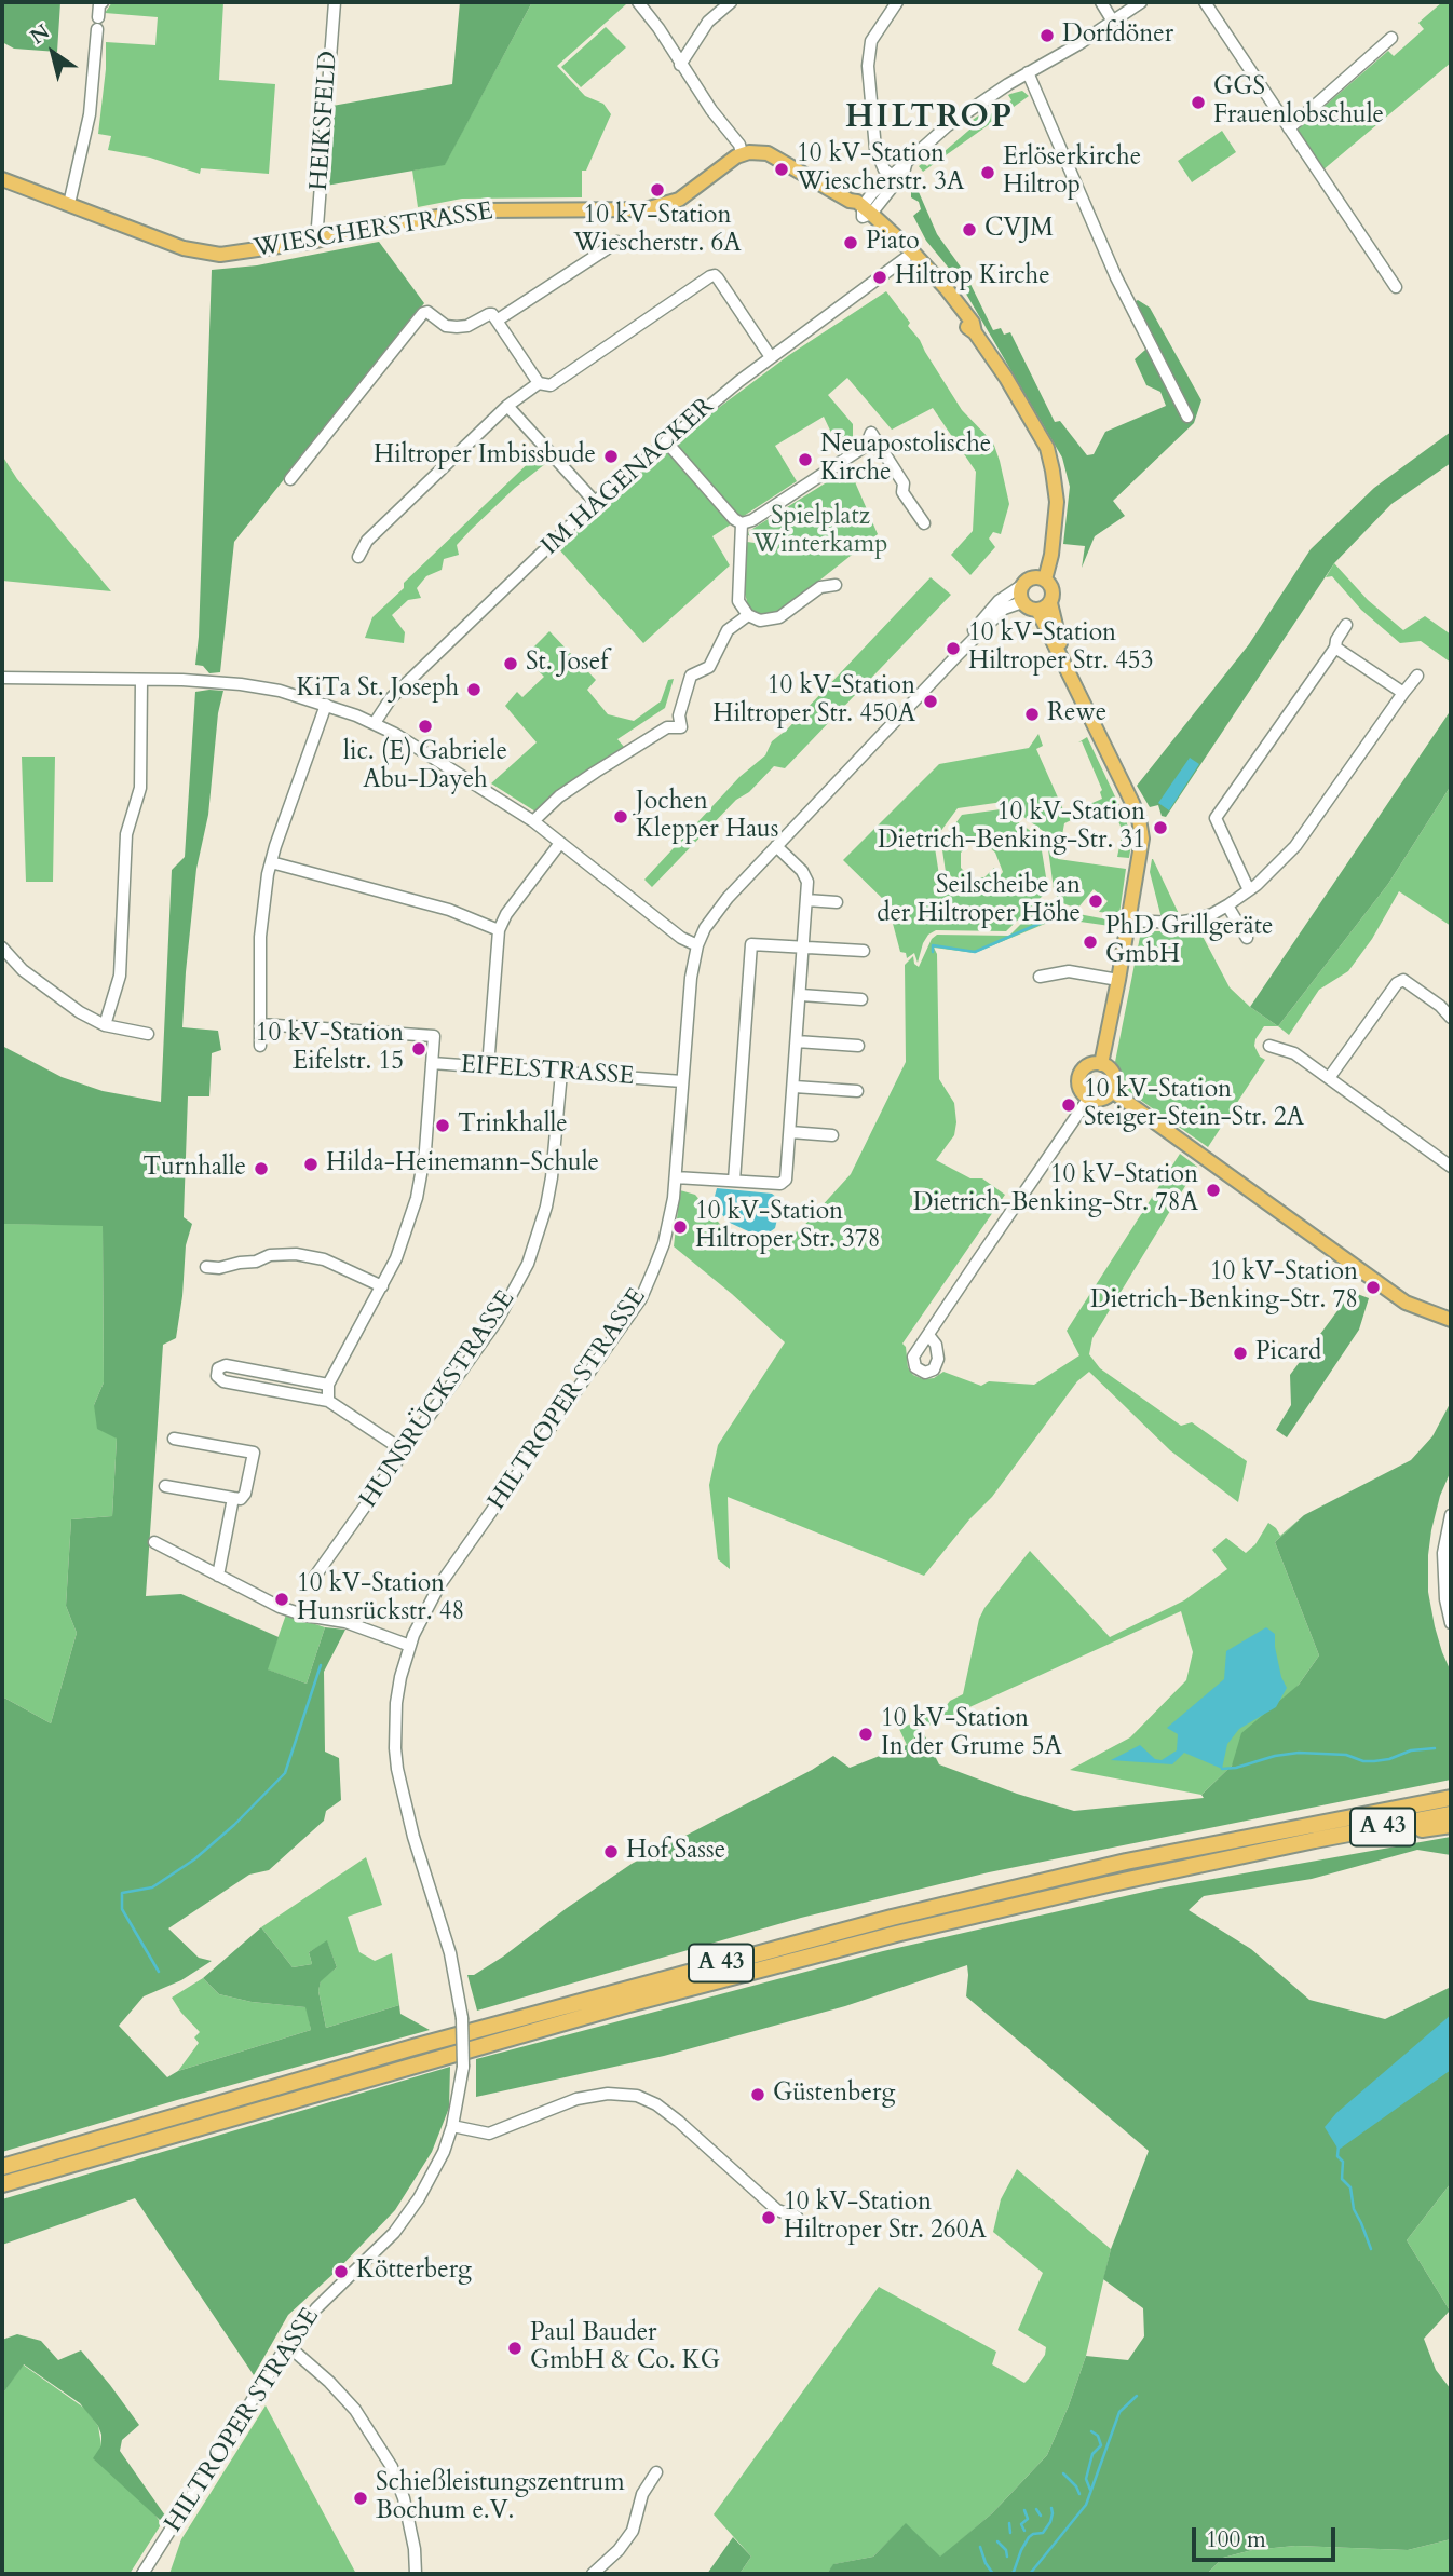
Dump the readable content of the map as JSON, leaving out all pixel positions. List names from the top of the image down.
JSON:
{
  "streets": {
    "highway": ["A 43"],
    "main road": ["WIESCHERSTRASSE"],
    "street": [
      "HEIKSFELD",
      "IM HAGENACKER",
      "EIFELSTRASSE",
      "HUNSRÜCKSTRASSE",
      "HILTROPER STRASSE"
    ]
  },
  "crossings": [
    ["HEIKSFELD", "WIESCHERSTRASSE"],
    ["EIFELSTRASSE", "HUNSRÜCKSTRASSE"],
    ["EIFELSTRASSE", "HILTROPER STRASSE"]
  ],
  "districts": ["HILTROP"],
  "parks": ["Spielplatz Winterkamp"],
  "places": [
    "Dorfdöner",
    "GGS Frauenlobschule",
    "10 kV-Station Wiescherstr. 3A",
    "Erlöserkirche Hiltrop",
    "10 kV-Station Wiescherstr. 6A",
    "CVJM",
    "Piato",
    "Hiltrop Kirche",
    "Hiltroper Imbissbude",
    "Neuapostolische Kirche",
    "10 kV-Station Hiltroper Str. 453",
    "St. Josef",
    "KiTa St. Joseph",
    "10 kV-Station Hiltroper Str. 450A",
    "Rewe",
    "lic. (E) Gabriele Abu-Dayeh",
    "Jochen Klepper Haus",
    "10 kV-Station Dietrich-Benking-Str. 31",
    "Seilscheibe an der Hiltroper Höhe",
    "PhD Grillgeräte GmbH",
    "10 kV-Station Eifelstr. 15",
    "10 kV-Station Steiger-Stein-Str. 2A",
    "Trinkhalle",
    "Hilda-Heinemann-Schule",
    "Turnhalle",
    "10 kV-Station Dietrich-Benking-Str. 78A",
    "10 kV-Station Hiltroper Str. 378",
    "10 kV-Station Dietrich-Benking-Str. 78",
    "Picard",
    "10 kV-Station Hunsrückstr. 48",
    "10 kV-Station In der Grume 5A",
    "Hof Sasse",
    "Güstenberg",
    "10 kV-Station Hiltroper Str. 260A",
    "Kötterberg",
    "Paul Bauder GmbH & Co. KG",
    "Schießleistungszentrum Bochum e.V."
  ],
  "scale_bar": "100 m",
  "north": "top left"
}
